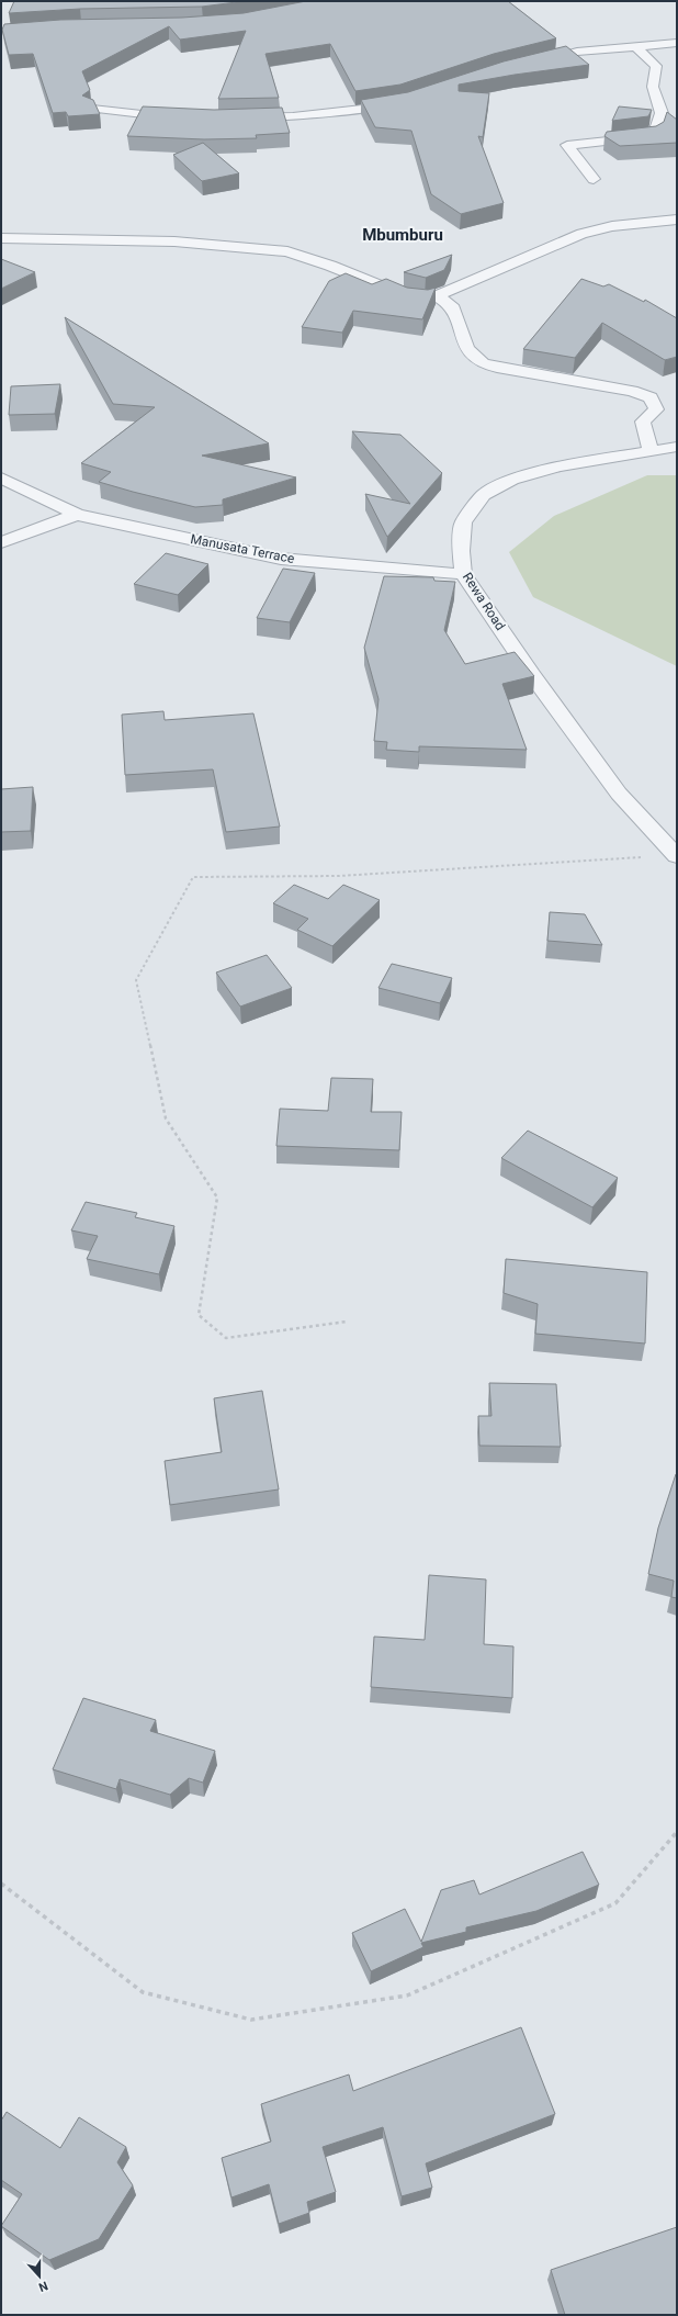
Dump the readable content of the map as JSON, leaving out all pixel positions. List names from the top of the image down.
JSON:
{
  "streets": {
    "street": ["Manusata Terrace", "Rewa Road"]
  },
  "crossings": [
    ["Manusata Terrace", "Rewa Road"]
  ],
  "districts": ["Mbumburu"],
  "north": "bottom"
}
